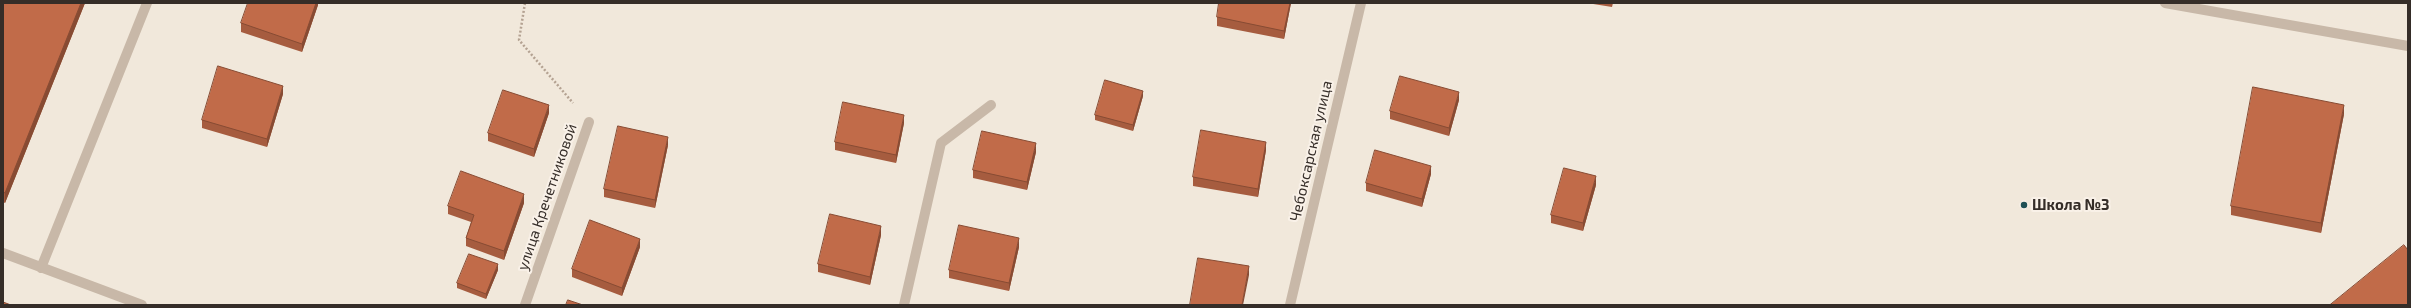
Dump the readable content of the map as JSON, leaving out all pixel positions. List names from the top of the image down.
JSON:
{
  "streets": {
    "street": ["Чебоксарская улица", "улица Кречетниковой"]
  },
  "places": ["Школа №3"]
}
